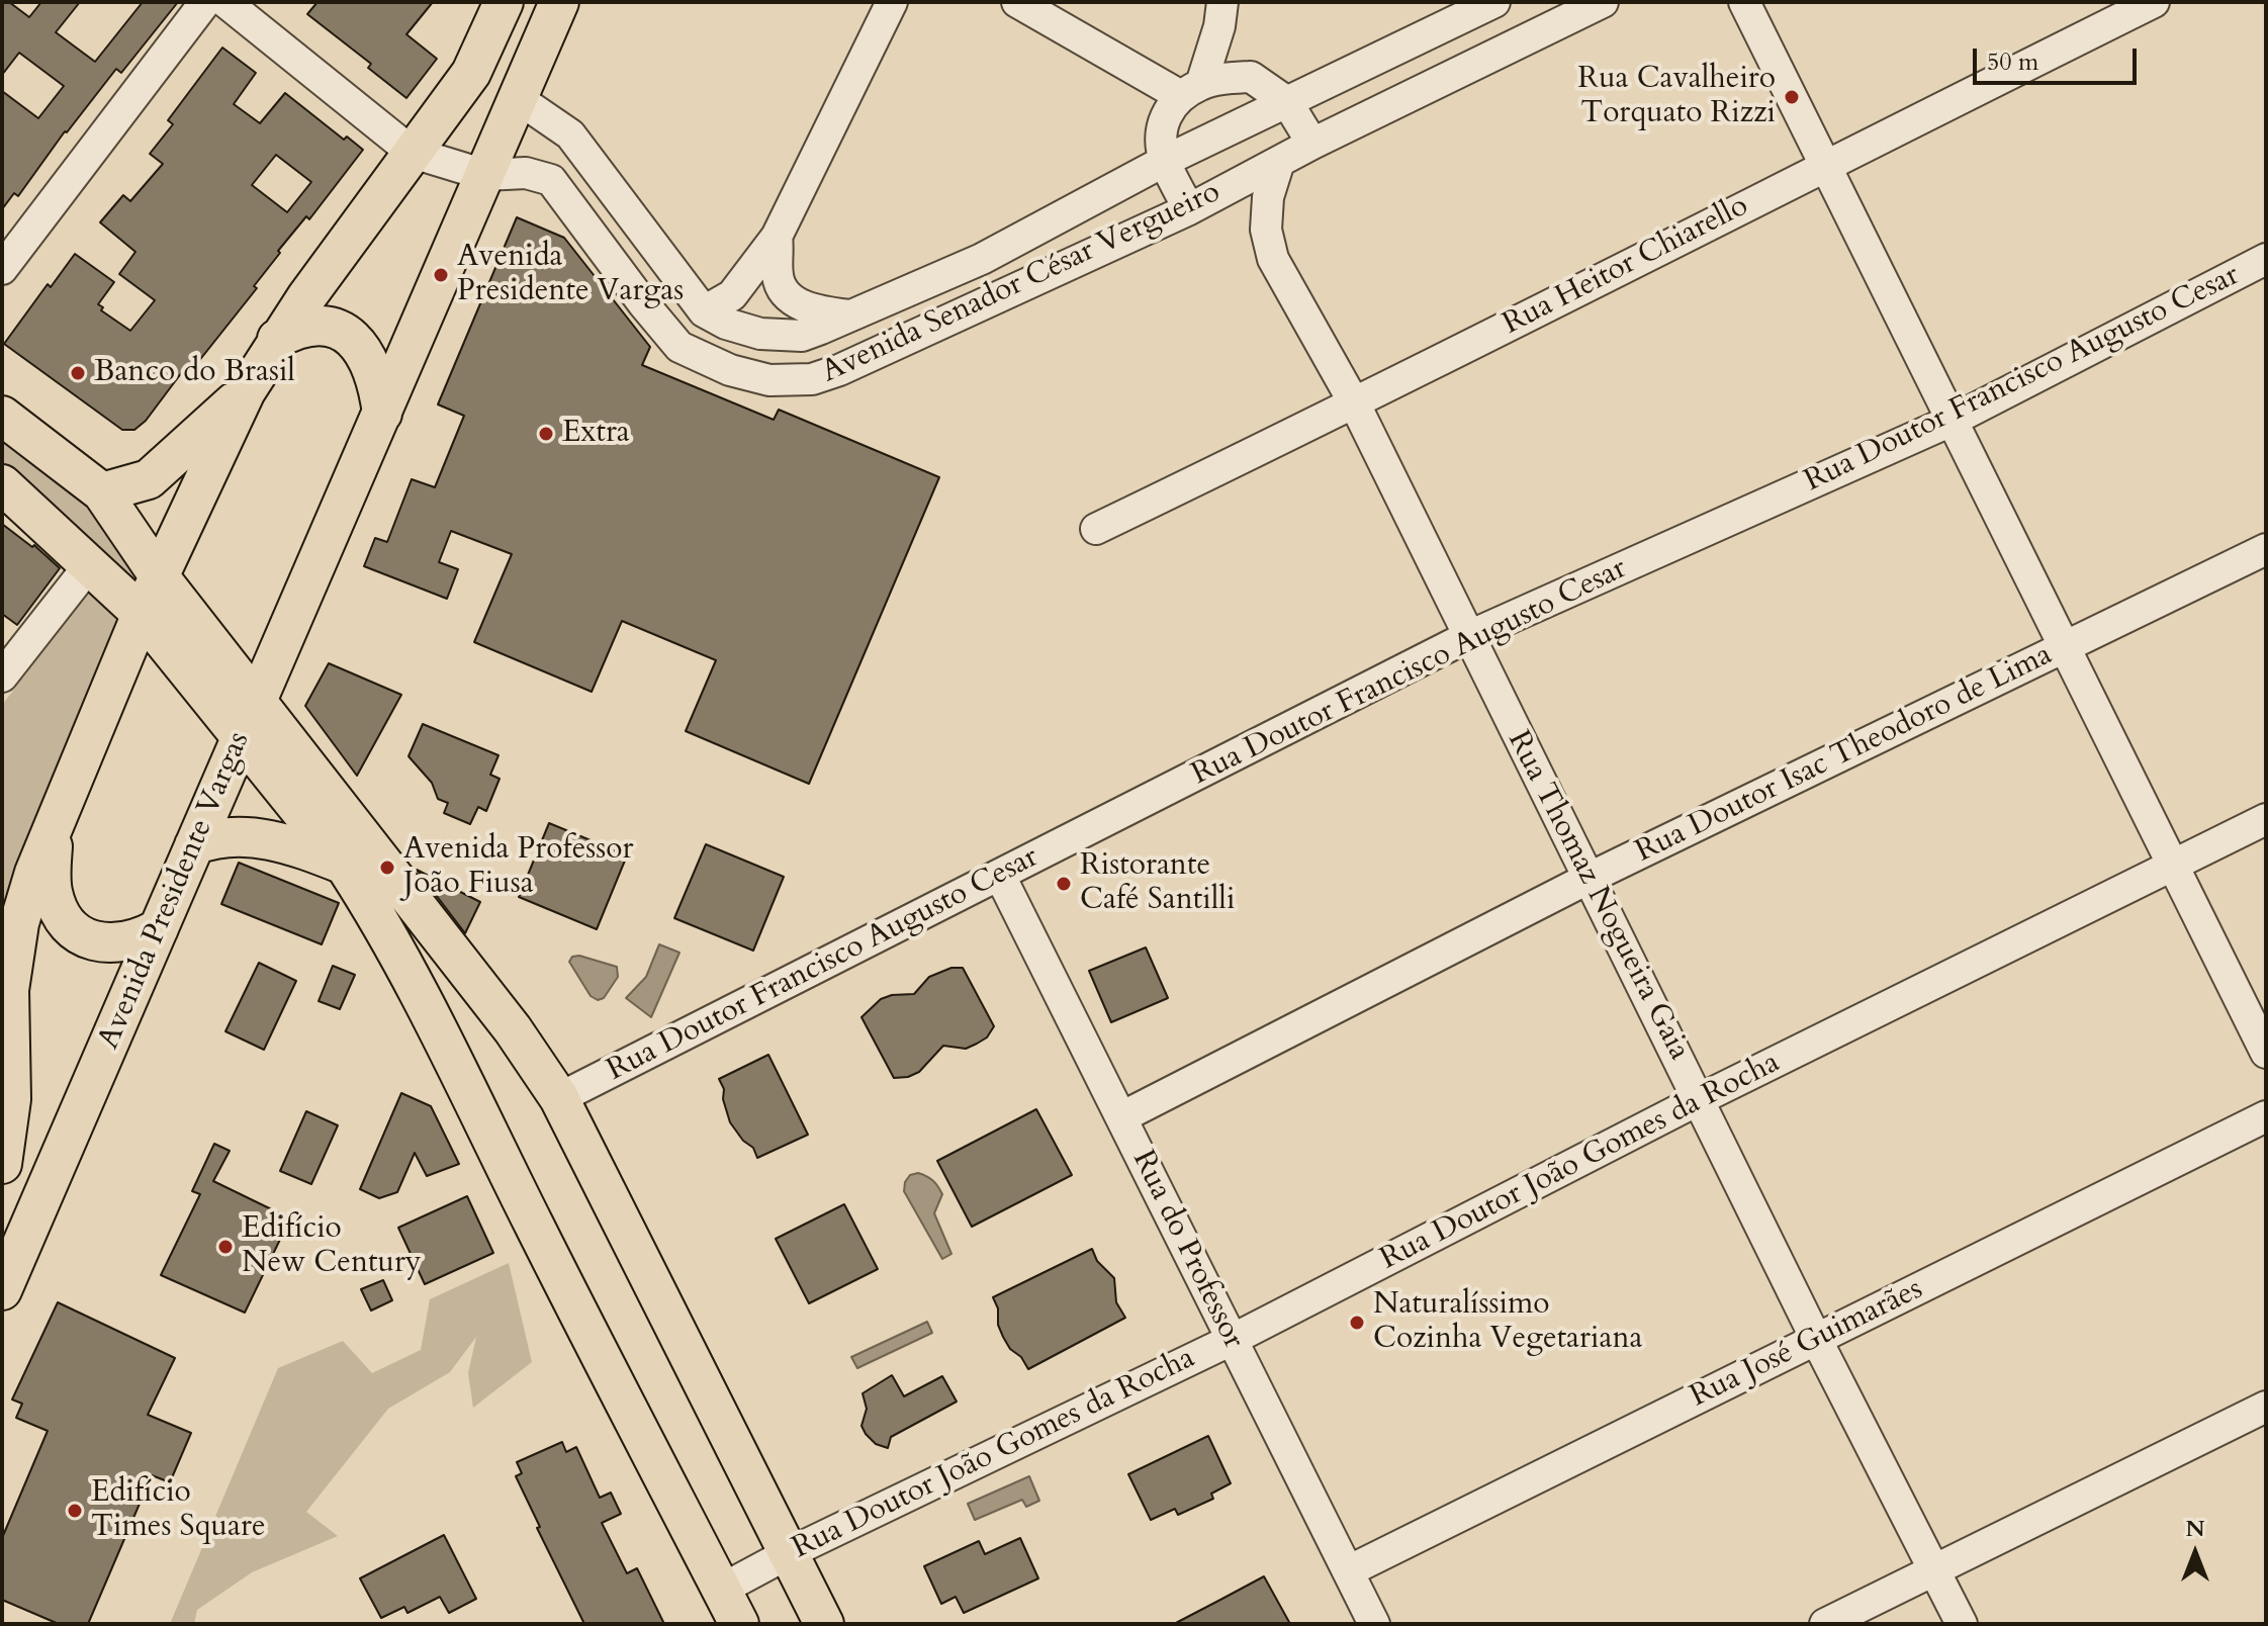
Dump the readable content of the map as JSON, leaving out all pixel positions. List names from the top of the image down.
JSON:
{
  "streets": {
    "main road": ["Avenida Presidente Vargas"],
    "street": [
      "Rua Heitor Chiarello",
      "Avenida Senador César Vergueiro",
      "Rua Doutor Francisco Augusto Cesar",
      "Rua Doutor Isac Theodoro de Lima",
      "Rua Thomaz Nogueira Gaia",
      "Rua Doutor João Gomes da Rocha",
      "Rua do Professor",
      "Rua José Guimarães"
    ]
  },
  "crossings": [
    ["Rua Heitor Chiarello", "Rua Thomaz Nogueira Gaia"],
    ["Avenida Senador César Vergueiro", "Avenida Presidente Vargas"],
    ["Avenida Senador César Vergueiro", "Rua Thomaz Nogueira Gaia"],
    ["Rua Doutor Francisco Augusto Cesar", "Rua Thomaz Nogueira Gaia"],
    ["Rua Doutor Francisco Augusto Cesar", "Rua do Professor"],
    ["Rua Doutor Isac Theodoro de Lima", "Rua Thomaz Nogueira Gaia"],
    ["Rua Doutor Isac Theodoro de Lima", "Rua do Professor"],
    ["Rua Thomaz Nogueira Gaia", "Rua Doutor João Gomes da Rocha"],
    ["Rua Thomaz Nogueira Gaia", "Rua José Guimarães"],
    ["Rua Doutor João Gomes da Rocha", "Rua do Professor"],
    ["Rua do Professor", "Rua José Guimarães"]
  ],
  "places": [
    "Rua Cavalheiro Torquato Rizzi",
    "Avenida Presidente Vargas",
    "Banco do Brasil",
    "Extra",
    "Avenida Professor João Fiusa",
    "Ristorante Café Santilli",
    "Edifício New Century",
    "Naturalíssimo Cozinha Vegetariana",
    "Edifício Times Square"
  ],
  "scale_bar": "50 m",
  "north": "top"
}
